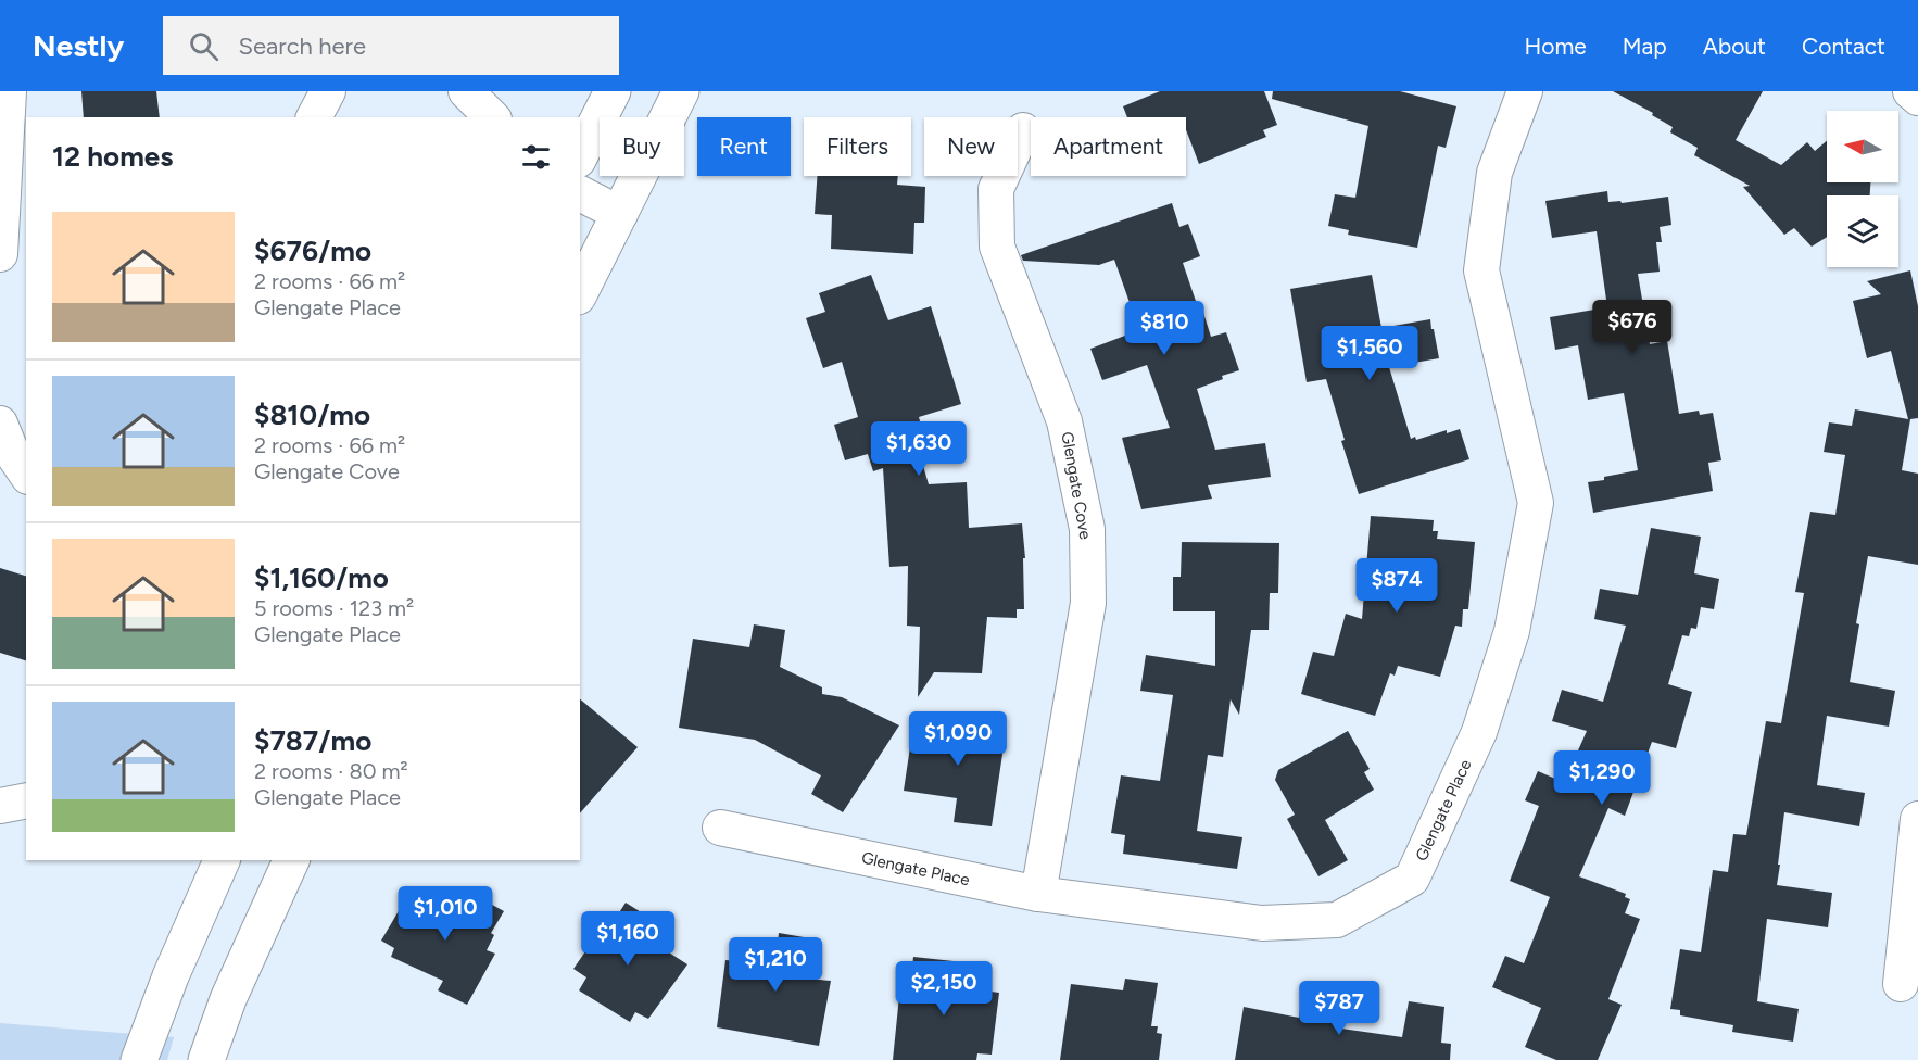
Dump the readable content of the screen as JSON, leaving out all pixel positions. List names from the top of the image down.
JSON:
{
  "streets": {
    "street": ["Glengate Cove", "Glengate Place"]
  },
  "crossings": [
    ["Glengate Cove", "Glengate Place"]
  ],
  "north": "left",
  "page": {
    "header": "Nestly",
    "search": "Search here",
    "nav": [
      "Home",
      "Map",
      "About",
      "Contact"
    ],
    "chip": [
      "Buy",
      "Rent",
      "Filters",
      "New",
      "Apartment"
    ],
    "heading": "12 homes",
    "list": [
      {
        "name": "$676/mo",
        "note": "2 rooms · 66 m² · Glengate Place"
      },
      {
        "name": "$810/mo",
        "note": "2 rooms · 66 m² · Glengate Cove"
      },
      {
        "name": "$1,160/mo",
        "note": "5 rooms · 123 m² · Glengate Place"
      },
      {
        "name": "$787/mo",
        "note": "2 rooms · 80 m² · Glengate Place"
      }
    ],
    "price": [
      "$676",
      "$810",
      "$1,560",
      "$1,630",
      "$874",
      "$1,090",
      "$1,290",
      "$1,010",
      "$1,160",
      "$1,210",
      "$2,150",
      "$787"
    ]
  }
}
